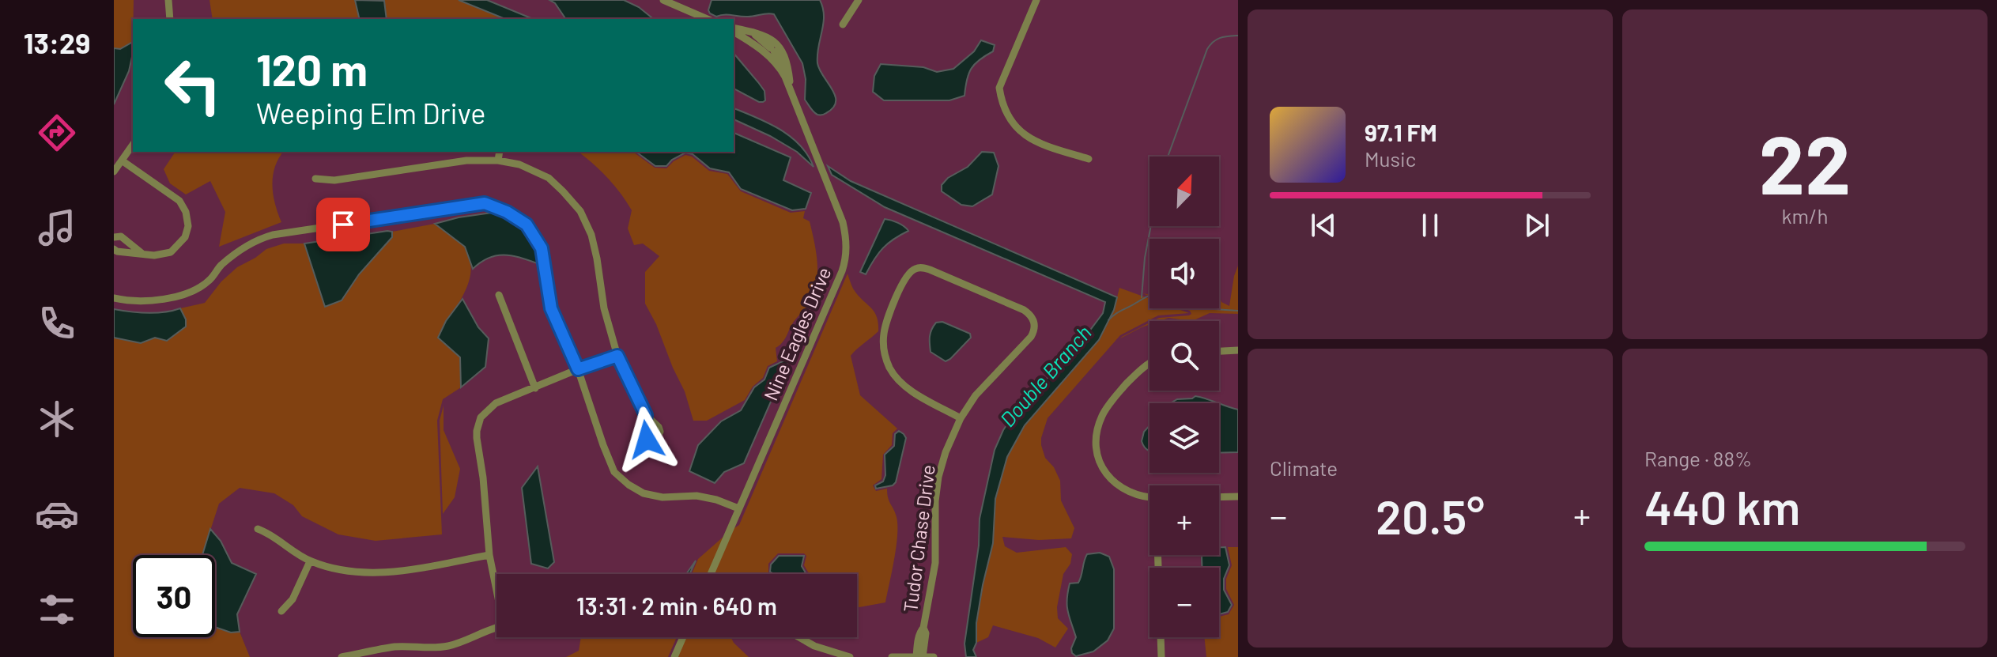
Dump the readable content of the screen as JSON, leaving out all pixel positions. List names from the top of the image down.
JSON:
{
  "streets": {
    "street": ["Nine Eagles Drive", "Tudor Chase Drive"]
  },
  "water": ["Double Branch"],
  "north": "top right",
  "page": {
    "tabs": "13:29",
    "tile": [
      ["22", "km/h"],
      "Climate",
      ["Range · 88%", "440 km"]
    ],
    "turn": ["120 m", "Weeping Elm Drive"],
    "song": ["97.1 FM", "Music"],
    "map_buttons": ["+", "−"],
    "heat": ["−", "20.5°", "+"],
    "limit": "30",
    "trip": "13:31 · 2 min · 640 m"
  }
}
